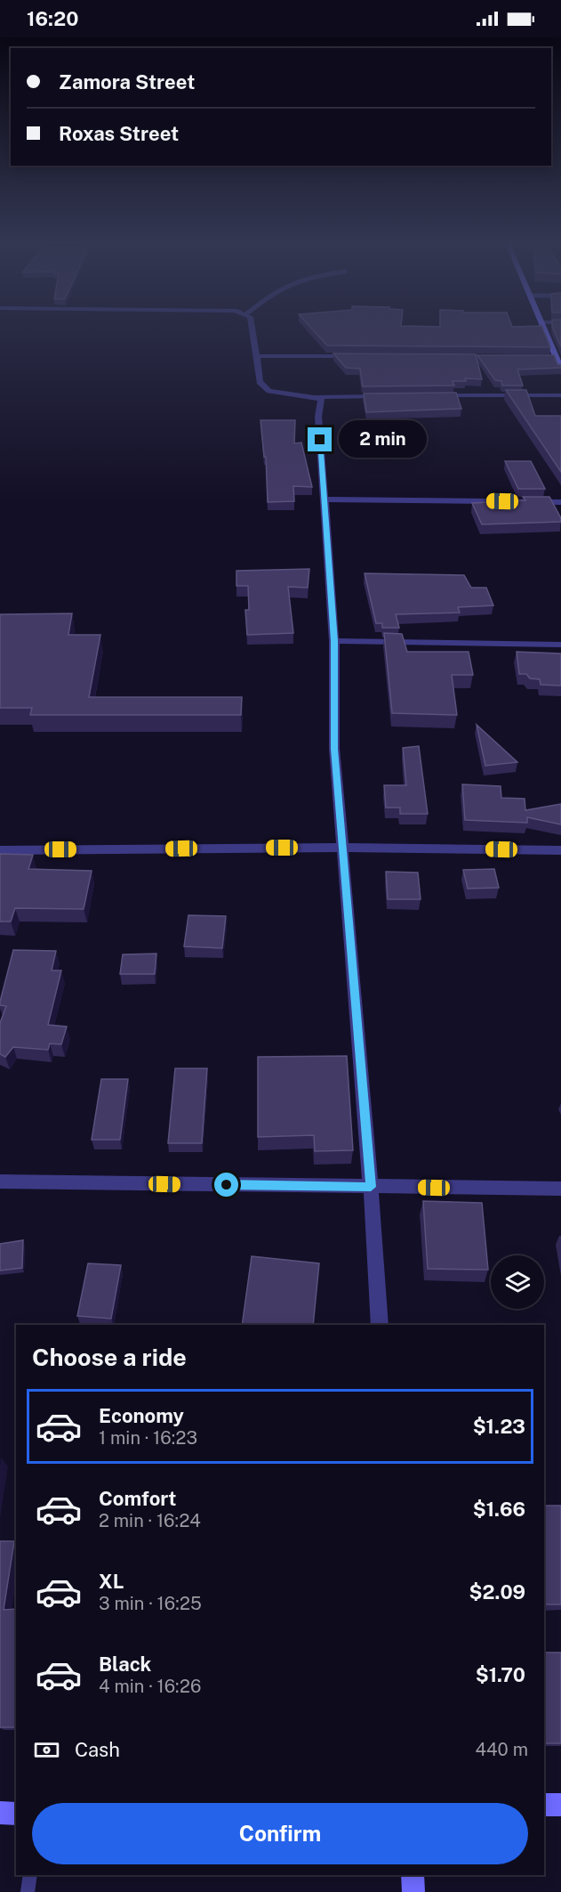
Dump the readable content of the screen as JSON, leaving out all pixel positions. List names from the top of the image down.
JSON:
{
  "page": {
    "status": "16:20",
    "banner": ["Zamora Street", "Roxas Street"],
    "bubble": "2 min",
    "heading": "Choose a ride",
    "list": [
      {
        "name": "Economy",
        "note": "1 min · 16:23",
        "value": "$1.23"
      },
      {
        "name": "Comfort",
        "note": "2 min · 16:24",
        "value": "$1.66"
      },
      {
        "name": "XL",
        "note": "3 min · 16:25",
        "value": "$2.09"
      },
      {
        "name": "Black",
        "note": "4 min · 16:26",
        "value": "$1.70"
      }
    ],
    "pay": ["Cash", "440 m"],
    "buttons": "Confirm"
  }
}
